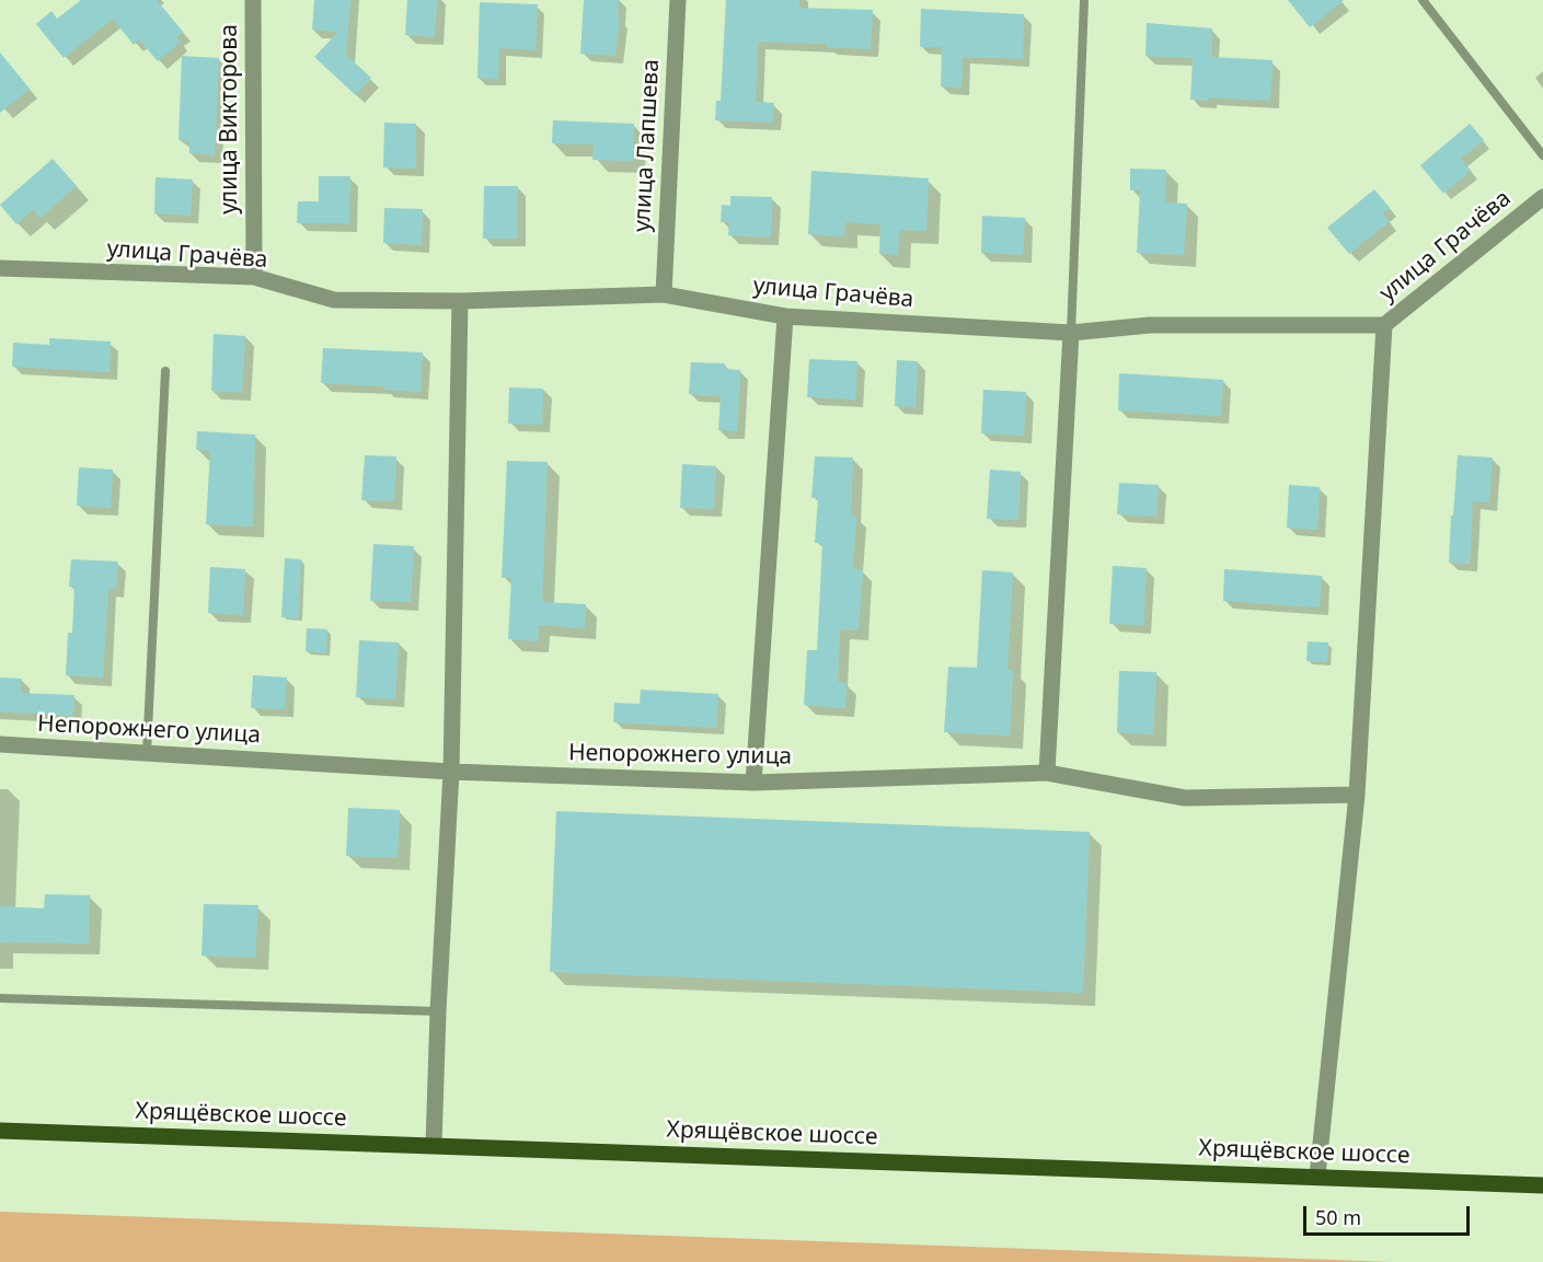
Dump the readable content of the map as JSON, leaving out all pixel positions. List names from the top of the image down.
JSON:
{
  "streets": {
    "main road": ["Хрящёвское шоссе"],
    "street": [
      "улица Викторова",
      "улица Лапшева",
      "улица Грачёва",
      "Непорожнего улица"
    ]
  },
  "crossings": [
    ["улица Викторова", "улица Грачёва"],
    ["улица Лапшева", "улица Грачёва"]
  ],
  "scale_bar": "50 m"
}
